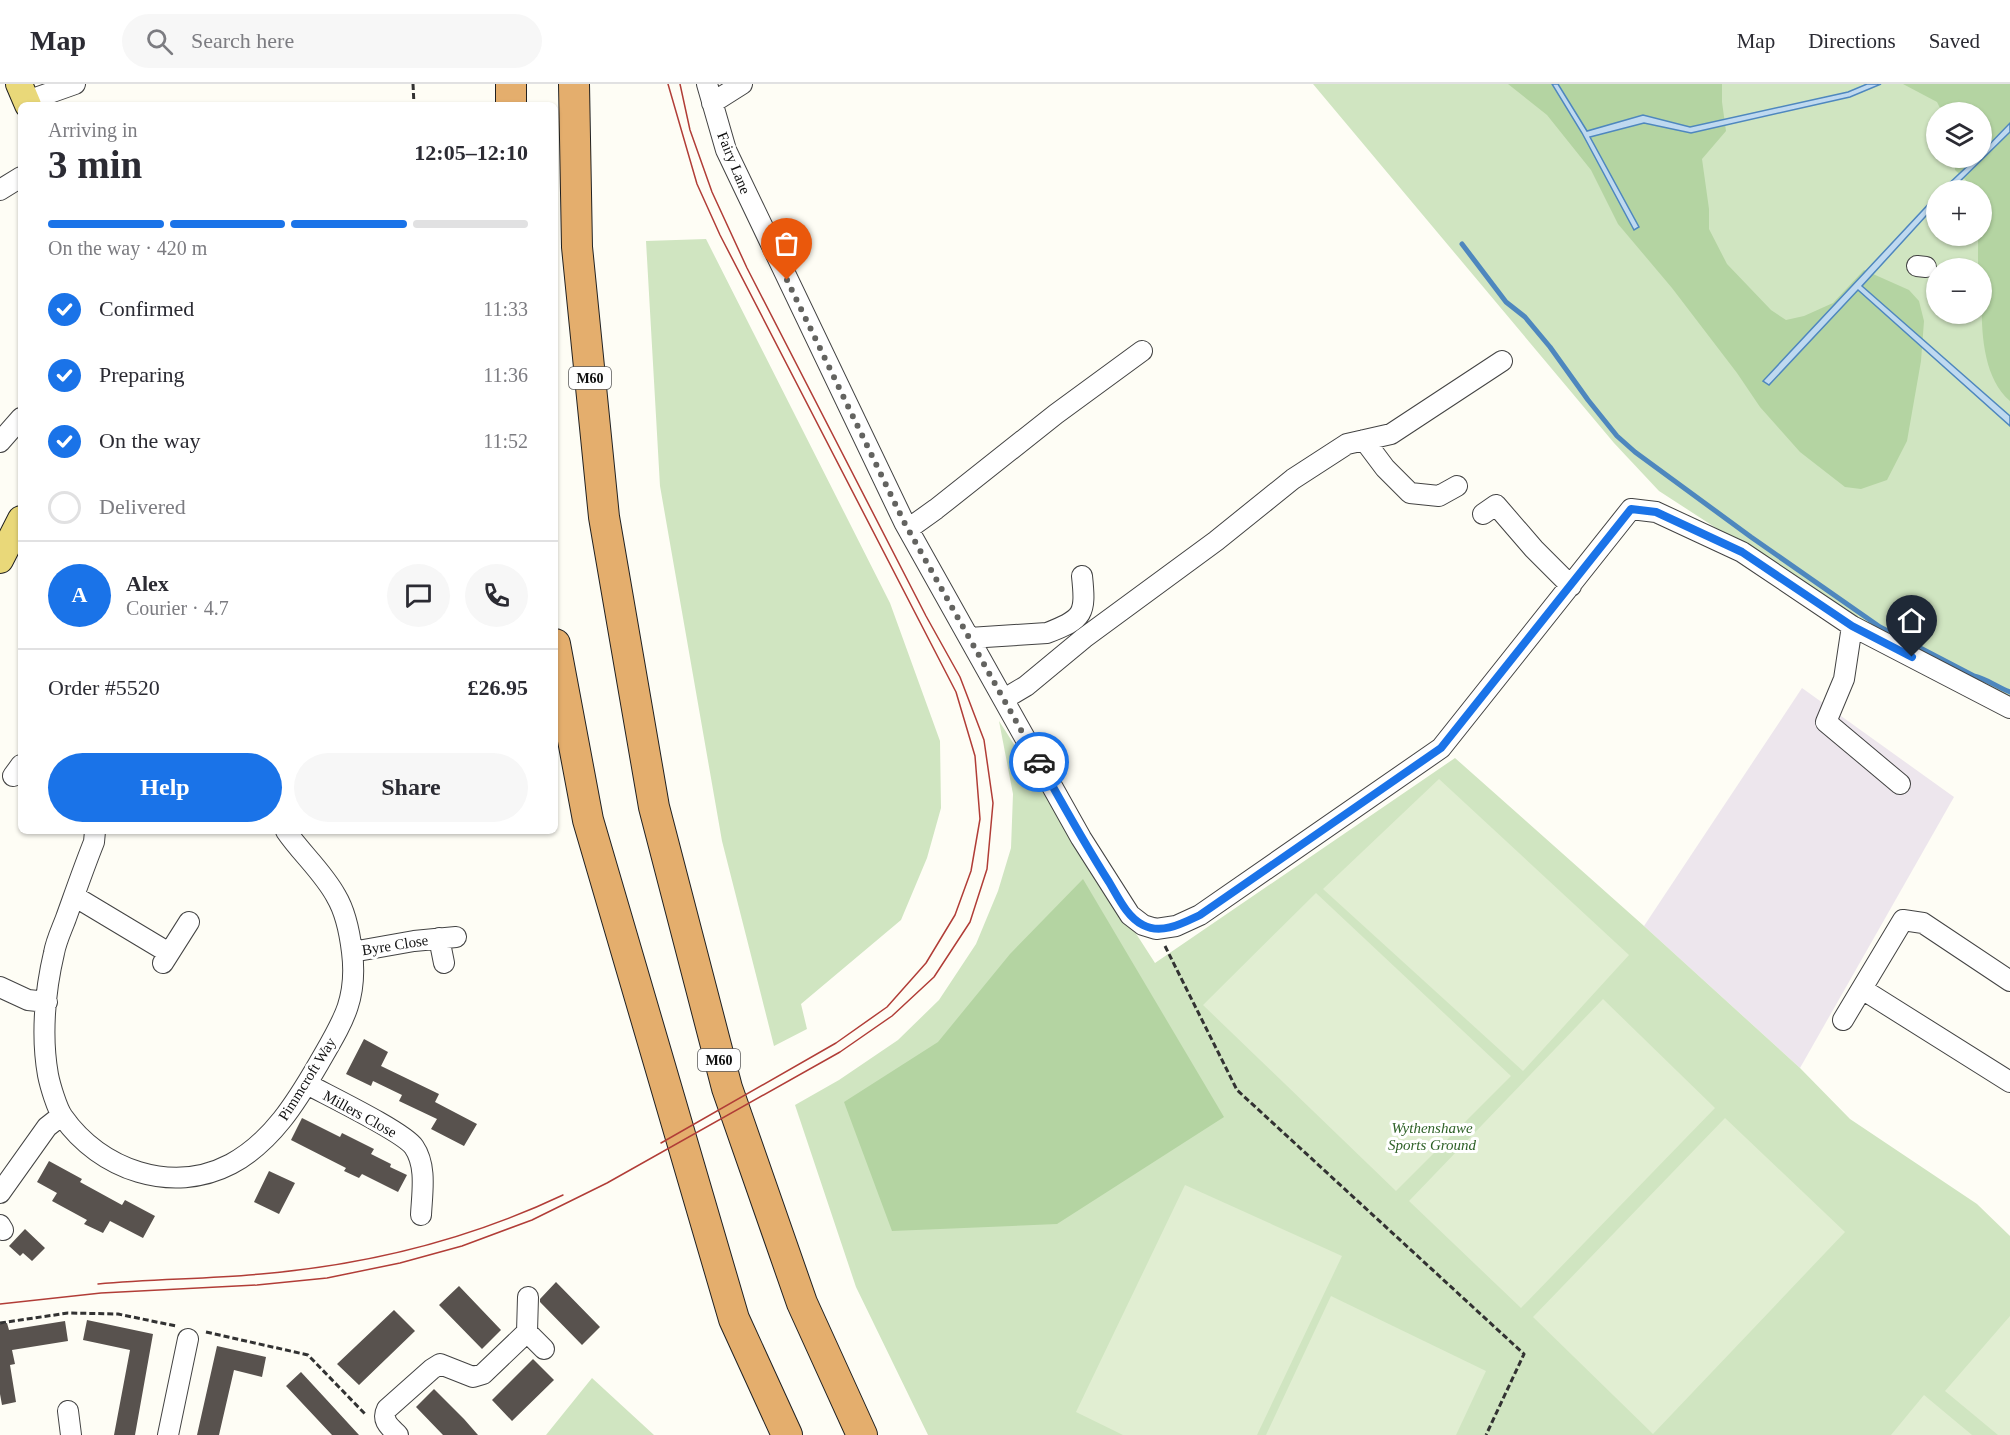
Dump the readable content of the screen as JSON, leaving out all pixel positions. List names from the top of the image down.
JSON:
{
  "streets": {
    "highway": ["M60"],
    "street": [
      "Fairy Lane",
      "Byre Close",
      "Pimmcroft Way",
      "Millers Close"
    ]
  },
  "crossings": [
    ["Byre Close", "Pimmcroft Way"],
    ["Pimmcroft Way", "Millers Close"]
  ],
  "parks": ["Wythenshawe Sports Ground"],
  "page": {
    "header": "Map",
    "search": "Search here",
    "nav": ["Map", "Directions", "Saved"],
    "map_buttons": ["+", "−"],
    "heading": ["3 min", "Arriving in", "12:05–12:10"],
    "panel": [
      "Alex",
      "Courier · 4.7",
      "Order #5520",
      "£26.95"
    ],
    "bar": "On the way · 420 m",
    "list": [
      ["Confirmed", "11:33"],
      ["Preparing", "11:36"],
      ["On the way", "11:52"],
      "Delivered"
    ],
    "round": "A",
    "buttons": ["Help", "Share"]
  }
}
